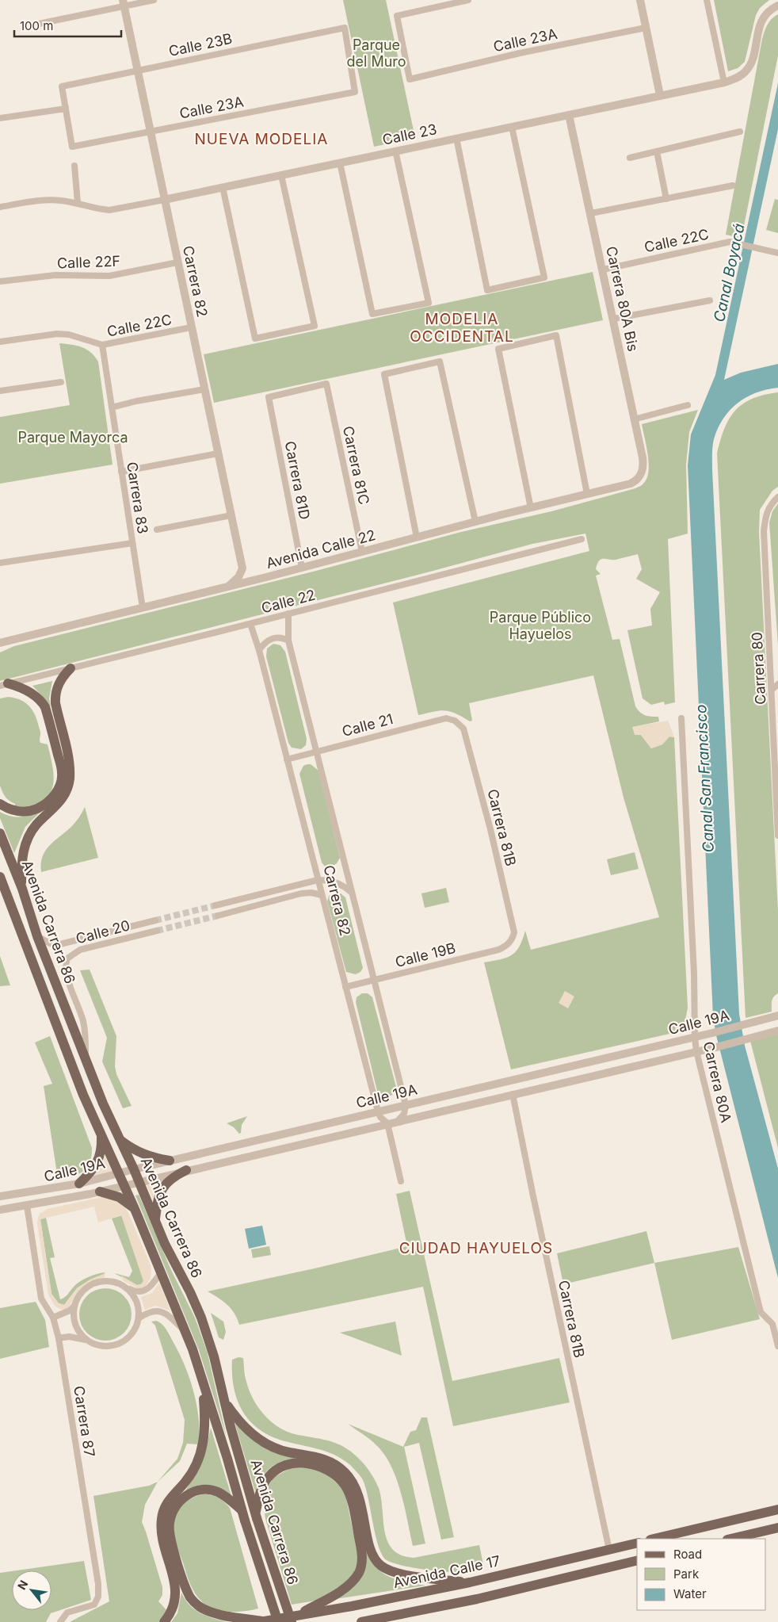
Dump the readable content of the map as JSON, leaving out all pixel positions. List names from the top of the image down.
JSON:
{
  "streets": {
    "main road": ["Avenida Carrera 86", "Avenida Calle 17"],
    "street": [
      "Calle 23A",
      "Calle 23B",
      "Calle 23",
      "Calle 22C",
      "Calle 22F",
      "Carrera 82",
      "Carrera 80A Bis",
      "Carrera 81C",
      "Carrera 81D",
      "Carrera 83",
      "Avenida Calle 22",
      "Calle 22",
      "Carrera 80",
      "Calle 21",
      "Carrera 81B",
      "Calle 20",
      "Calle 19B",
      "Calle 19A",
      "Carrera 80A",
      "Carrera 87"
    ]
  },
  "crossings": [
    ["Calle 23A", "Calle 23B"],
    ["Calle 23A", "Carrera 82"],
    ["Calle 23B", "Carrera 82"],
    ["Calle 23", "Carrera 82"],
    ["Calle 23", "Carrera 80A Bis"],
    ["Calle 22C", "Carrera 82"],
    ["Calle 22C", "Carrera 80A Bis"],
    ["Calle 22C", "Carrera 83"],
    ["Calle 22F", "Carrera 82"],
    ["Carrera 82", "Calle 22"],
    ["Carrera 82", "Calle 21"],
    ["Carrera 82", "Calle 19B"],
    ["Carrera 82", "Calle 19A"],
    ["Carrera 80A Bis", "Avenida Calle 22"],
    ["Carrera 81C", "Carrera 81D"],
    ["Carrera 81C", "Avenida Calle 22"],
    ["Carrera 81D", "Avenida Calle 22"],
    ["Carrera 83", "Avenida Calle 22"],
    ["Calle 21", "Carrera 81B"],
    ["Carrera 81B", "Calle 19B"],
    ["Carrera 81B", "Calle 19A"],
    ["Carrera 81B", "Avenida Calle 17"],
    ["Avenida Carrera 86", "Calle 20"],
    ["Avenida Carrera 86", "Calle 19A"],
    ["Calle 19A", "Carrera 80A"],
    ["Calle 19A", "Carrera 87"]
  ],
  "districts": ["NUEVA MODELIA", "MODELIA OCCIDENTAL", "CIUDAD HAYUELOS"],
  "water": ["Canal Boyacá", "Canal San Francisco"],
  "parks": ["Parque del Muro", "Parque Mayorca", "Parque Público Hayuelos"],
  "legend": ["Road", "Park", "Water"],
  "scale_bar": "100 m",
  "north": "top left"
}
